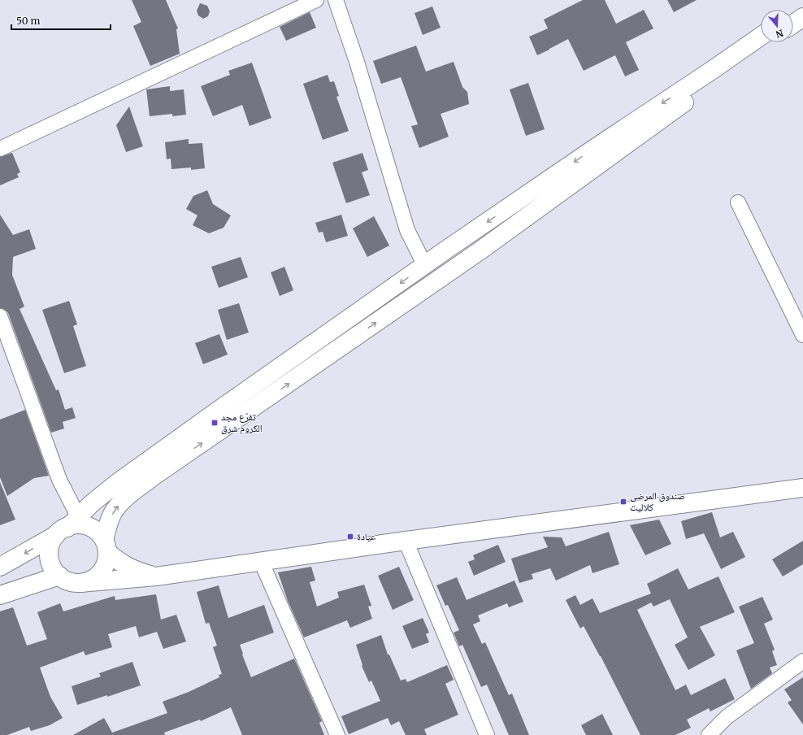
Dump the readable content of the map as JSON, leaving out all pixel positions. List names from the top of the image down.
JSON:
{
  "places": {
    "transit": ["تفرّع مجد الكروم شرق", "صندوق المرضى كلاليت", "عيادة"]
  },
  "scale_bar": "50 m",
  "north": "bottom"
}
